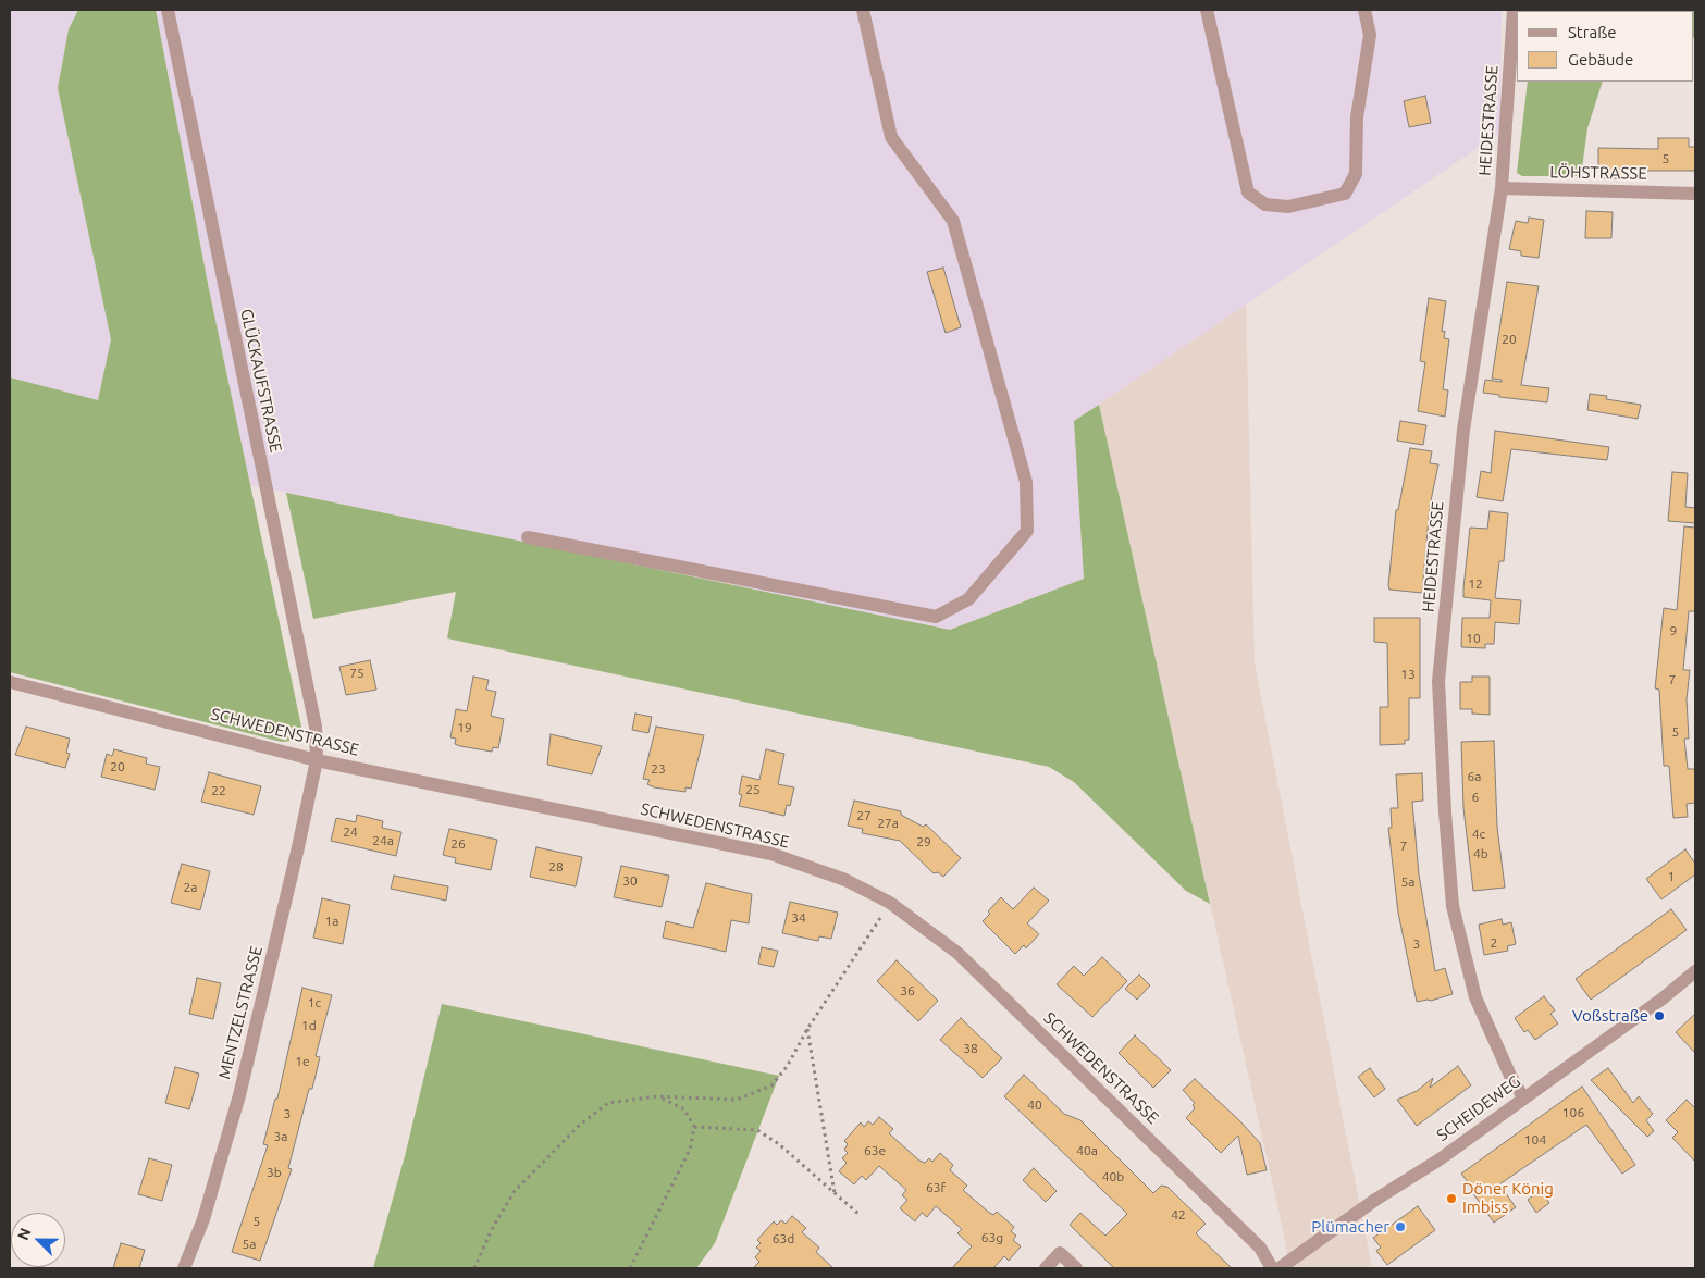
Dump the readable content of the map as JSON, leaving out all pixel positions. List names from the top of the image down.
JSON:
{
  "streets": {
    "street": [
      "HEIDESTRASSE",
      "LÖHSTRASSE",
      "GLÜCKAUFSTRASSE",
      "SCHWEDENSTRASSE",
      "MENTZELSTRASSE",
      "SCHEIDEWEG"
    ]
  },
  "crossings": [
    ["HEIDESTRASSE", "LÖHSTRASSE"],
    ["HEIDESTRASSE", "SCHEIDEWEG"],
    ["GLÜCKAUFSTRASSE", "SCHWEDENSTRASSE"],
    ["GLÜCKAUFSTRASSE", "MENTZELSTRASSE"],
    ["SCHWEDENSTRASSE", "MENTZELSTRASSE"]
  ],
  "places": ["Voßstraße", "Döner König Imbiss", "Plümacher"],
  "house_numbers": [
    "5",
    "20",
    "12",
    "9",
    "10",
    "75",
    "13",
    "7",
    "19",
    "5",
    "20",
    "23",
    "6a",
    "25",
    "22",
    "6",
    "27",
    "27a",
    "24",
    "4c",
    "24a",
    "29",
    "26",
    "7",
    "4b",
    "28",
    "1",
    "30",
    "5a",
    "2a",
    "34",
    "1a",
    "2",
    "3",
    "36",
    "1c",
    "1d",
    "38",
    "1e",
    "40",
    "106",
    "3",
    "3a",
    "104",
    "63e",
    "40a",
    "3b",
    "40b",
    "63f",
    "42",
    "5",
    "63g",
    "63d",
    "5a"
  ],
  "legend": ["Straße", "Gebäude"],
  "north": "top left"
}
